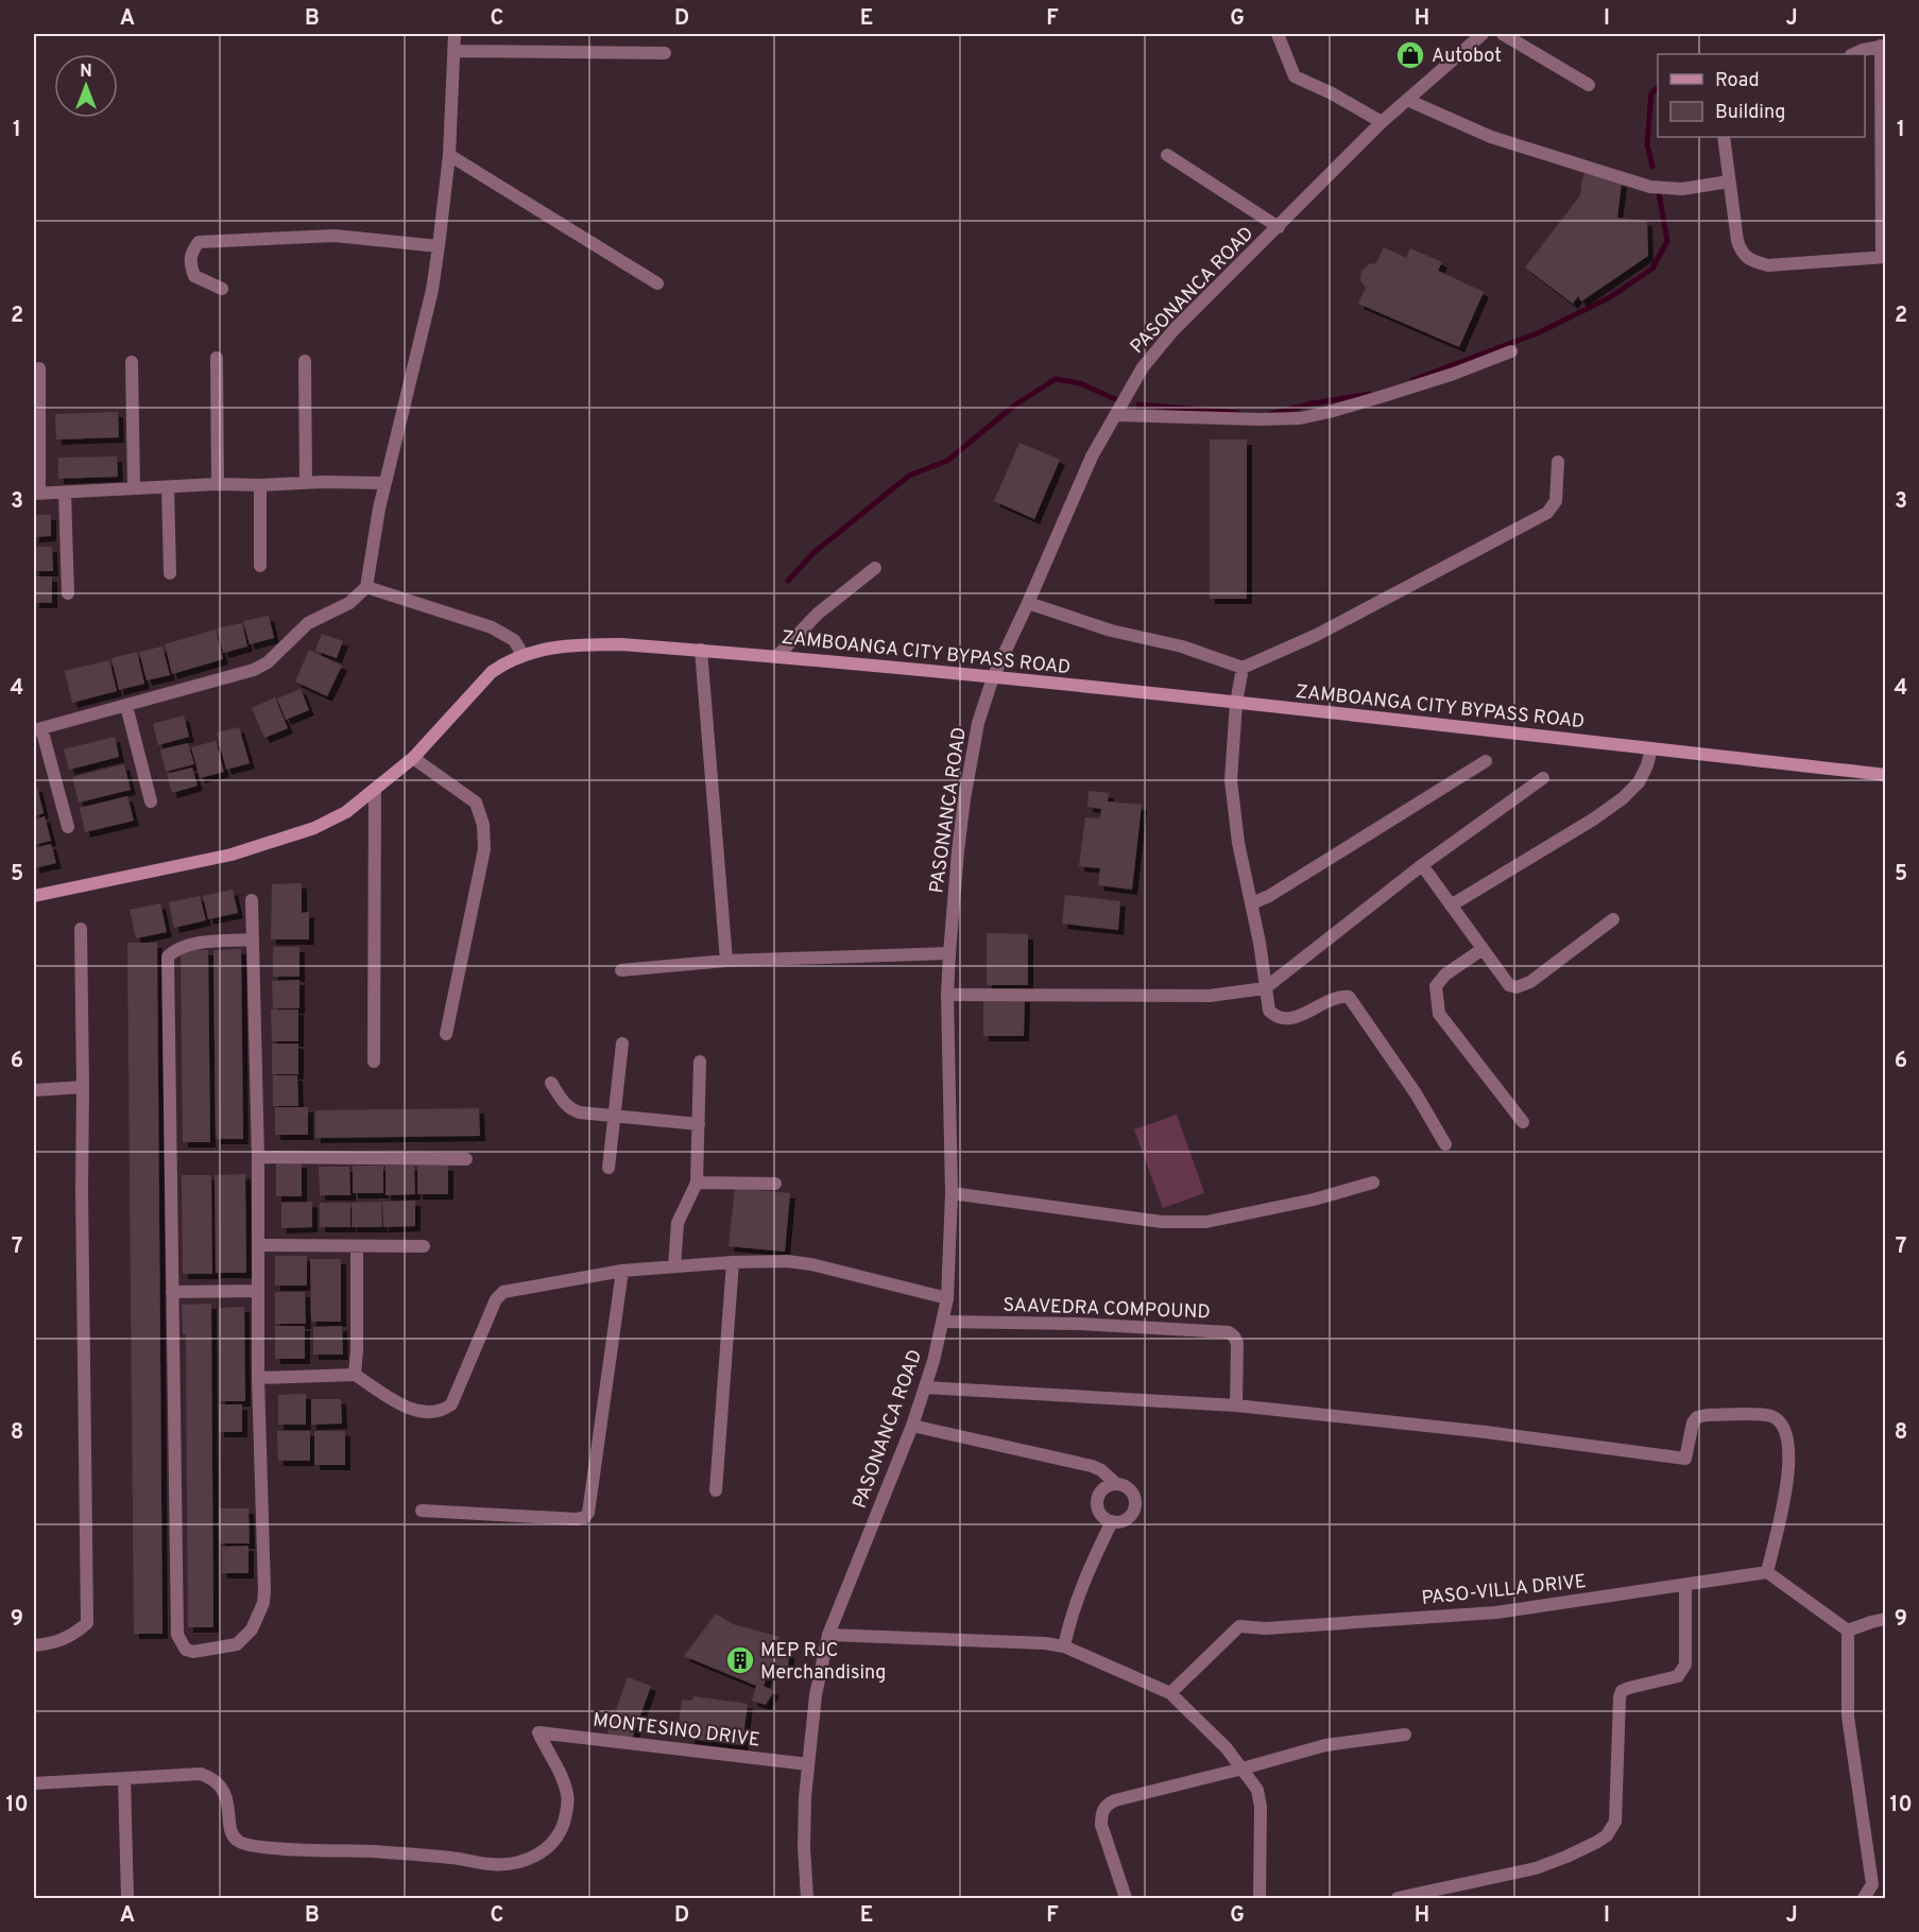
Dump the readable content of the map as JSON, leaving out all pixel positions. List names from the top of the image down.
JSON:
{
  "streets": {
    "main road": ["ZAMBOANGA CITY BYPASS ROAD"],
    "street": [
      "PASONANCA ROAD",
      "SAAVEDRA COMPOUND",
      "PASO-VILLA DRIVE",
      "MONTESINO DRIVE"
    ]
  },
  "crossings": [
    ["PASONANCA ROAD", "ZAMBOANGA CITY BYPASS ROAD"],
    ["PASONANCA ROAD", "SAAVEDRA COMPOUND"],
    ["PASONANCA ROAD", "MONTESINO DRIVE"]
  ],
  "places": {
    "shop": ["Autobot"],
    "building": ["MEP RJC Merchandising"]
  },
  "legend": ["Road", "Building"],
  "north": "top",
  "grid": {
    "columns": [
      "A",
      "B",
      "C",
      "D",
      "E",
      "F",
      "G",
      "H",
      "I",
      "J"
    ],
    "rows": [
      "1",
      "2",
      "3",
      "4",
      "5",
      "6",
      "7",
      "8",
      "9",
      "10"
    ]
  }
}
